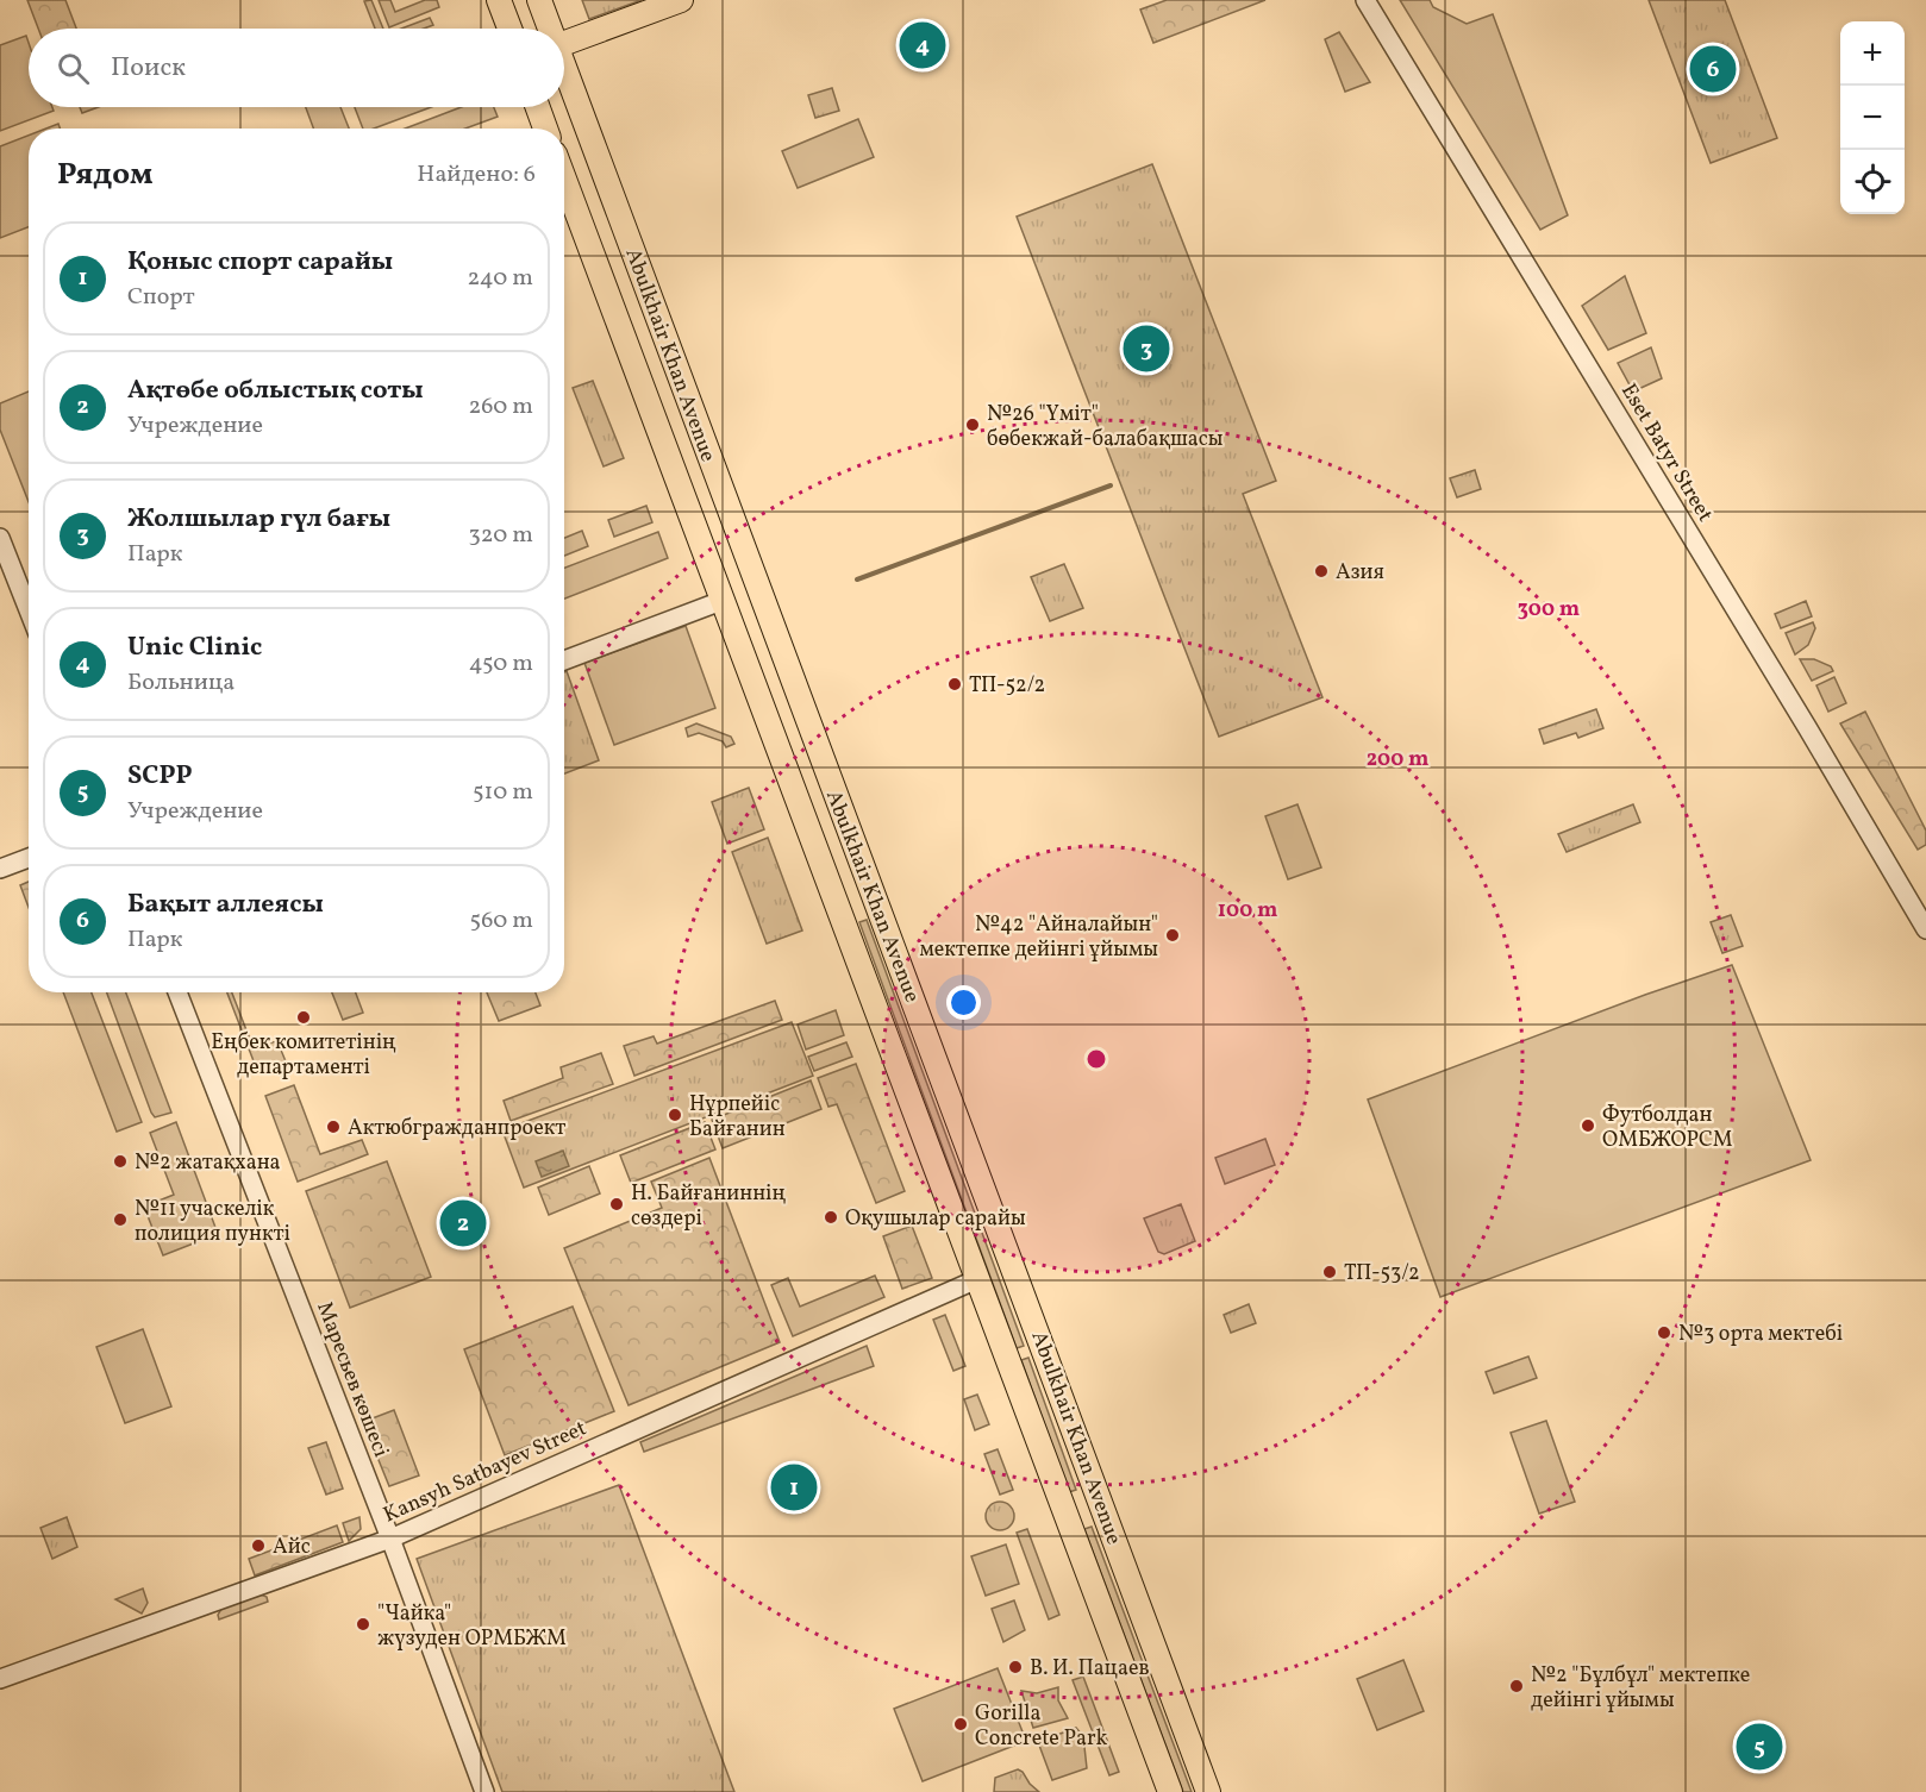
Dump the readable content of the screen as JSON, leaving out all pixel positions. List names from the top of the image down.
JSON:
{
  "streets": {
    "main road": ["Abulkhair Khan Avenue"],
    "street": ["Eset Batyr Street", "Маресьев көшесі", "Kansyh Satbayev Street"]
  },
  "crossings": [
    ["Abulkhair Khan Avenue", "Kansyh Satbayev Street"],
    ["Маресьев көшесі", "Kansyh Satbayev Street"]
  ],
  "places": [
    "№26 \"Үміт\" бөбекжай-балабақшасы",
    "Азия",
    "ТП-52/2",
    "№42 \"Айналайын\" мектепке дейінгі ұйымы",
    "Еңбек комитетінің департаменті",
    "Нұрпейіс Байғанин",
    "Футболдан ОМБЖОРСМ",
    "Актюбгражданпроект",
    "№2 жатақхана",
    "Н. Байғаниннің сөздері",
    "Оқушылар сарайы",
    "№11 учаскелік полиция пункті",
    "ТП-53/2",
    "№3 орта мектебі",
    "Айс",
    "\"Чайка\" жүзуден ОРМБЖМ",
    "В. И. Пацаев",
    "№2 \"Бұлбұл\" мектепке дейінгі ұйымы",
    "Gorilla Concrete Park"
  ],
  "page": {
    "pins": [
      "4",
      "6",
      "3",
      "2",
      "1",
      "5"
    ],
    "map_buttons": ["+", "−"],
    "search": "Поиск",
    "heading": ["Рядом", "Найдено: 6"],
    "list": [
      {
        "mark": "1",
        "name": "Қоныс спорт сарайы",
        "note": "Спорт",
        "value": "240 m"
      },
      {
        "mark": "2",
        "name": "Ақтөбе облыстық соты",
        "note": "Учреждение",
        "value": "260 m"
      },
      {
        "mark": "3",
        "name": "Жолшылар гүл бағы",
        "note": "Парк",
        "value": "320 m"
      },
      {
        "mark": "4",
        "name": "Unic Clinic",
        "note": "Больница",
        "value": "450 m"
      },
      {
        "mark": "5",
        "name": "SCPP",
        "note": "Учреждение",
        "value": "510 m"
      },
      {
        "mark": "6",
        "name": "Бақыт аллеясы",
        "note": "Парк",
        "value": "560 m"
      }
    ]
  },
  "rings": ["300 m", "200 m", "100 m"]
}
